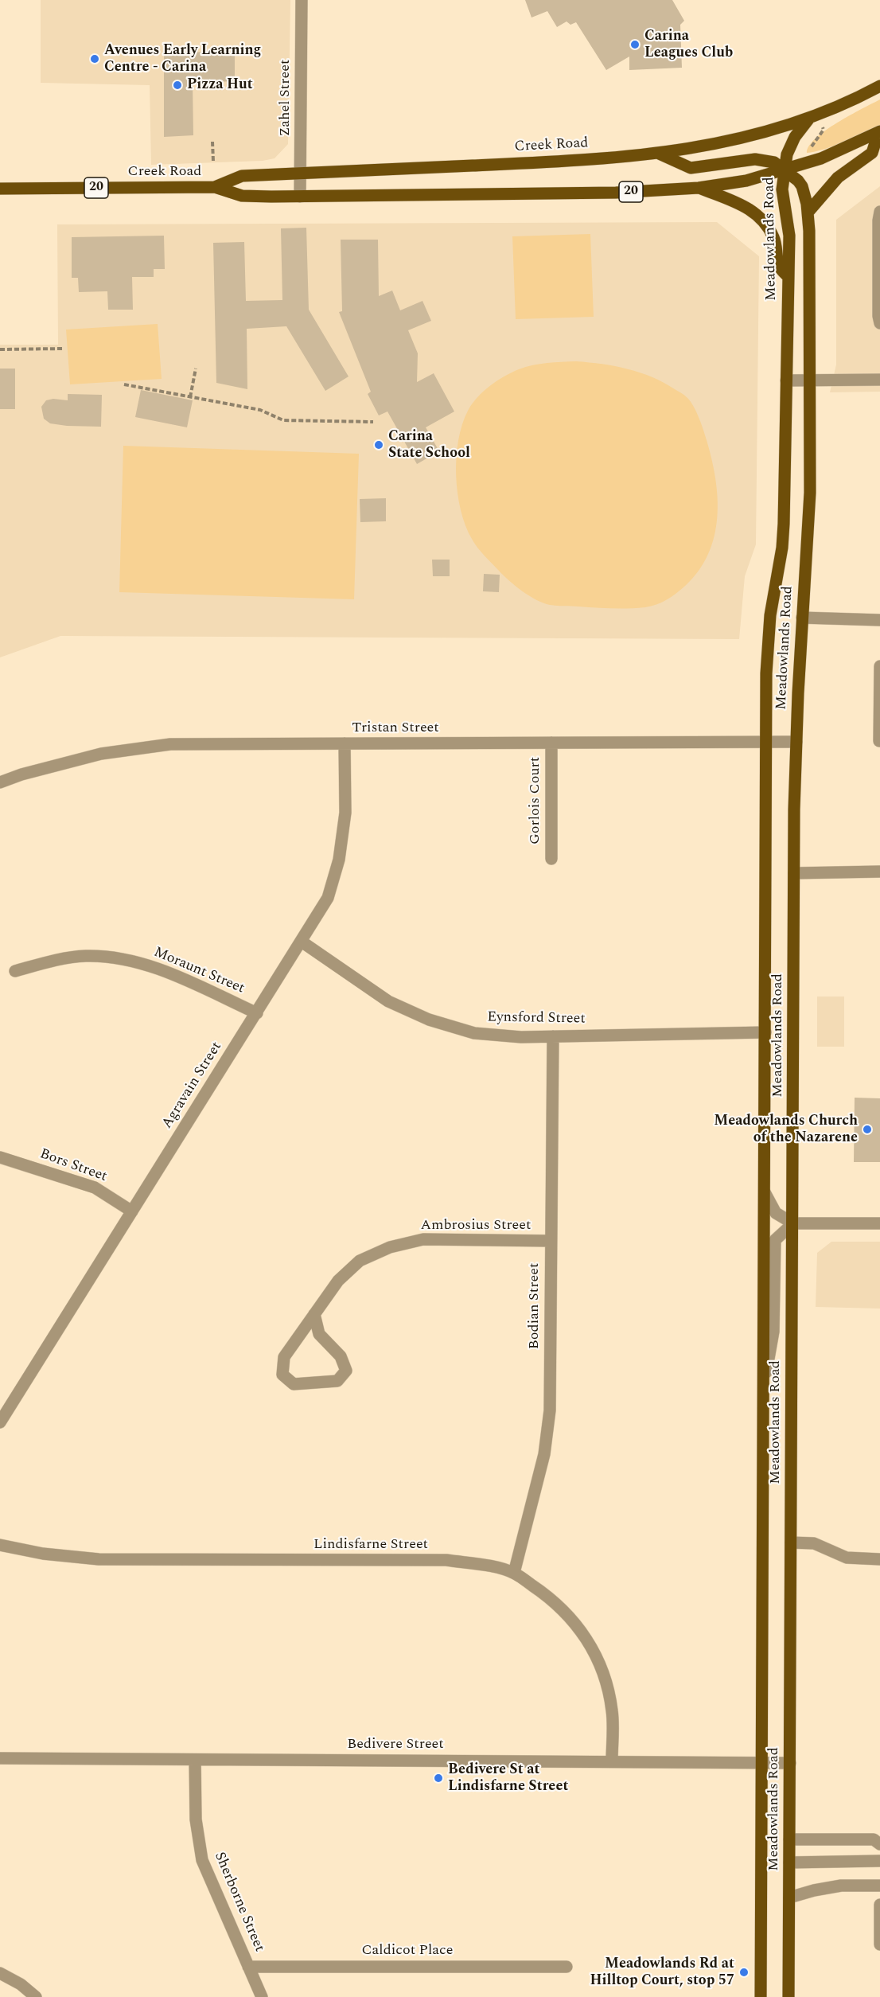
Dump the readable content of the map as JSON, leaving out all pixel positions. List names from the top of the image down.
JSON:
{
  "streets": {
    "main road": ["Creek Road", "20", "Meadowlands Road"],
    "street": [
      "Zahel Street",
      "Tristan Street",
      "Gorlois Court",
      "Moraunt Street",
      "Eynsford Street",
      "Agravain Street",
      "Bors Street",
      "Ambrosius Street",
      "Bodian Street",
      "Lindisfarne Street",
      "Bedivere Street",
      "Sherborne Street",
      "Caldicot Place"
    ]
  },
  "crossings": [
    ["Zahel Street", "Creek Road"],
    ["Creek Road", "Meadowlands Road"],
    ["Meadowlands Road", "Tristan Street"],
    ["Meadowlands Road", "Eynsford Street"],
    ["Meadowlands Road", "Bedivere Street"],
    ["Tristan Street", "Gorlois Court"],
    ["Tristan Street", "Agravain Street"],
    ["Moraunt Street", "Agravain Street"],
    ["Eynsford Street", "Agravain Street"],
    ["Eynsford Street", "Bodian Street"],
    ["Agravain Street", "Bors Street"],
    ["Ambrosius Street", "Bodian Street"],
    ["Bodian Street", "Lindisfarne Street"],
    ["Lindisfarne Street", "Bedivere Street"],
    ["Bedivere Street", "Sherborne Street"],
    ["Sherborne Street", "Caldicot Place"]
  ],
  "places": [
    "Carina Leagues Club",
    "Avenues Early Learning Centre - Carina",
    "Pizza Hut",
    "Carina State School",
    "Meadowlands Church of the Nazarene",
    "Bedivere St at Lindisfarne Street",
    "Meadowlands Rd at Hilltop Court, stop 57"
  ]
}
